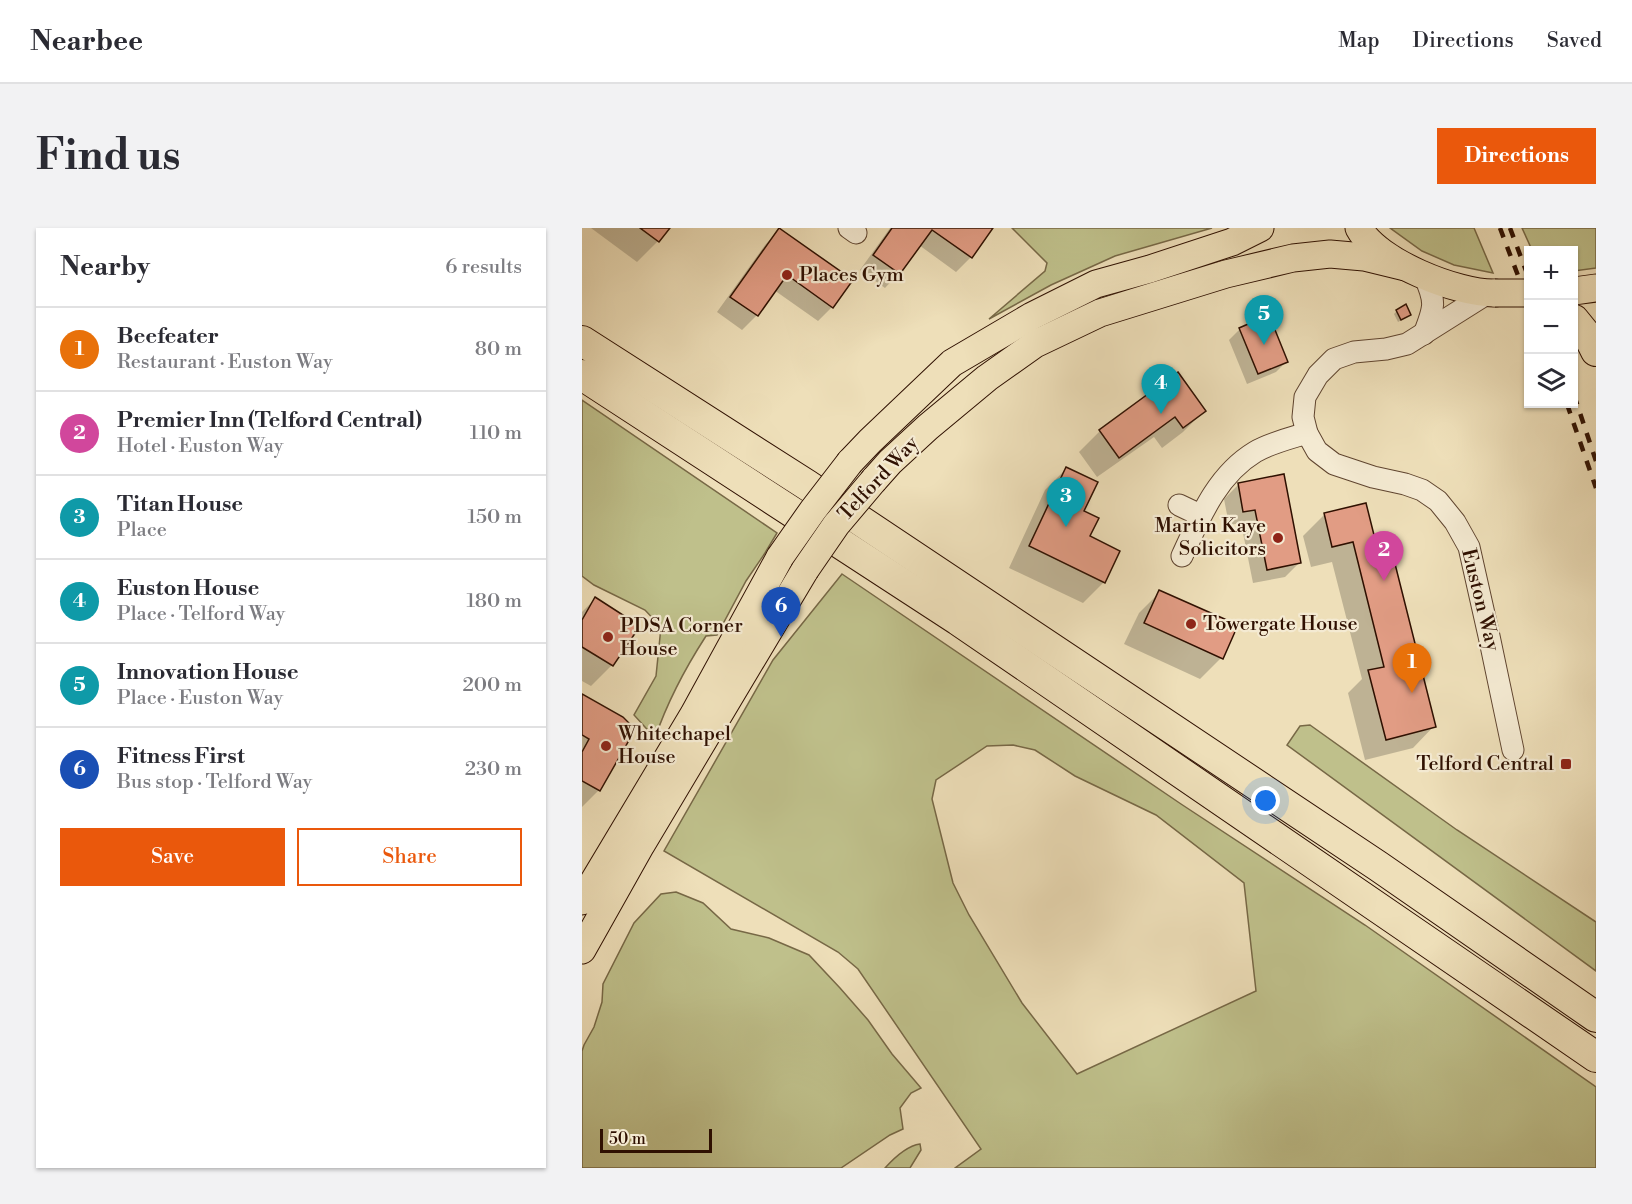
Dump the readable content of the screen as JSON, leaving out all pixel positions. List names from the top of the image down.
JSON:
{
  "streets": {
    "main road": ["Telford Way"],
    "street": ["Euston Way"]
  },
  "places": {
    "other": [
      "Places Gym",
      "Martin Kaye Solicitors",
      "Towergate House",
      "PDSA Corner House",
      "Whitechapel House"
    ],
    "transit": ["Telford Central"]
  },
  "scale_bar": "50 m",
  "page": {
    "header": "Nearbee",
    "nav": ["Map", "Directions", "Saved"],
    "buttons": [
      "Directions",
      ["Save", "Share"]
    ],
    "title": "Find us",
    "heading": ["Nearby", "6 results"],
    "map_buttons": ["+", "−"],
    "pins": [
      "5",
      "4",
      "3",
      "2",
      "6",
      "1"
    ],
    "list": [
      {
        "mark": "1",
        "name": "Beefeater",
        "note": "Restaurant · Euston Way",
        "value": "80 m"
      },
      {
        "mark": "2",
        "name": "Premier Inn (Telford Central)",
        "note": "Hotel · Euston Way",
        "value": "110 m"
      },
      {
        "mark": "3",
        "name": "Titan House",
        "note": "Place",
        "value": "150 m"
      },
      {
        "mark": "4",
        "name": "Euston House",
        "note": "Place · Telford Way",
        "value": "180 m"
      },
      {
        "mark": "5",
        "name": "Innovation House",
        "note": "Place · Euston Way",
        "value": "200 m"
      },
      {
        "mark": "6",
        "name": "Fitness First",
        "note": "Bus stop · Telford Way",
        "value": "230 m"
      }
    ],
    "scale": "50 m"
  }
}
